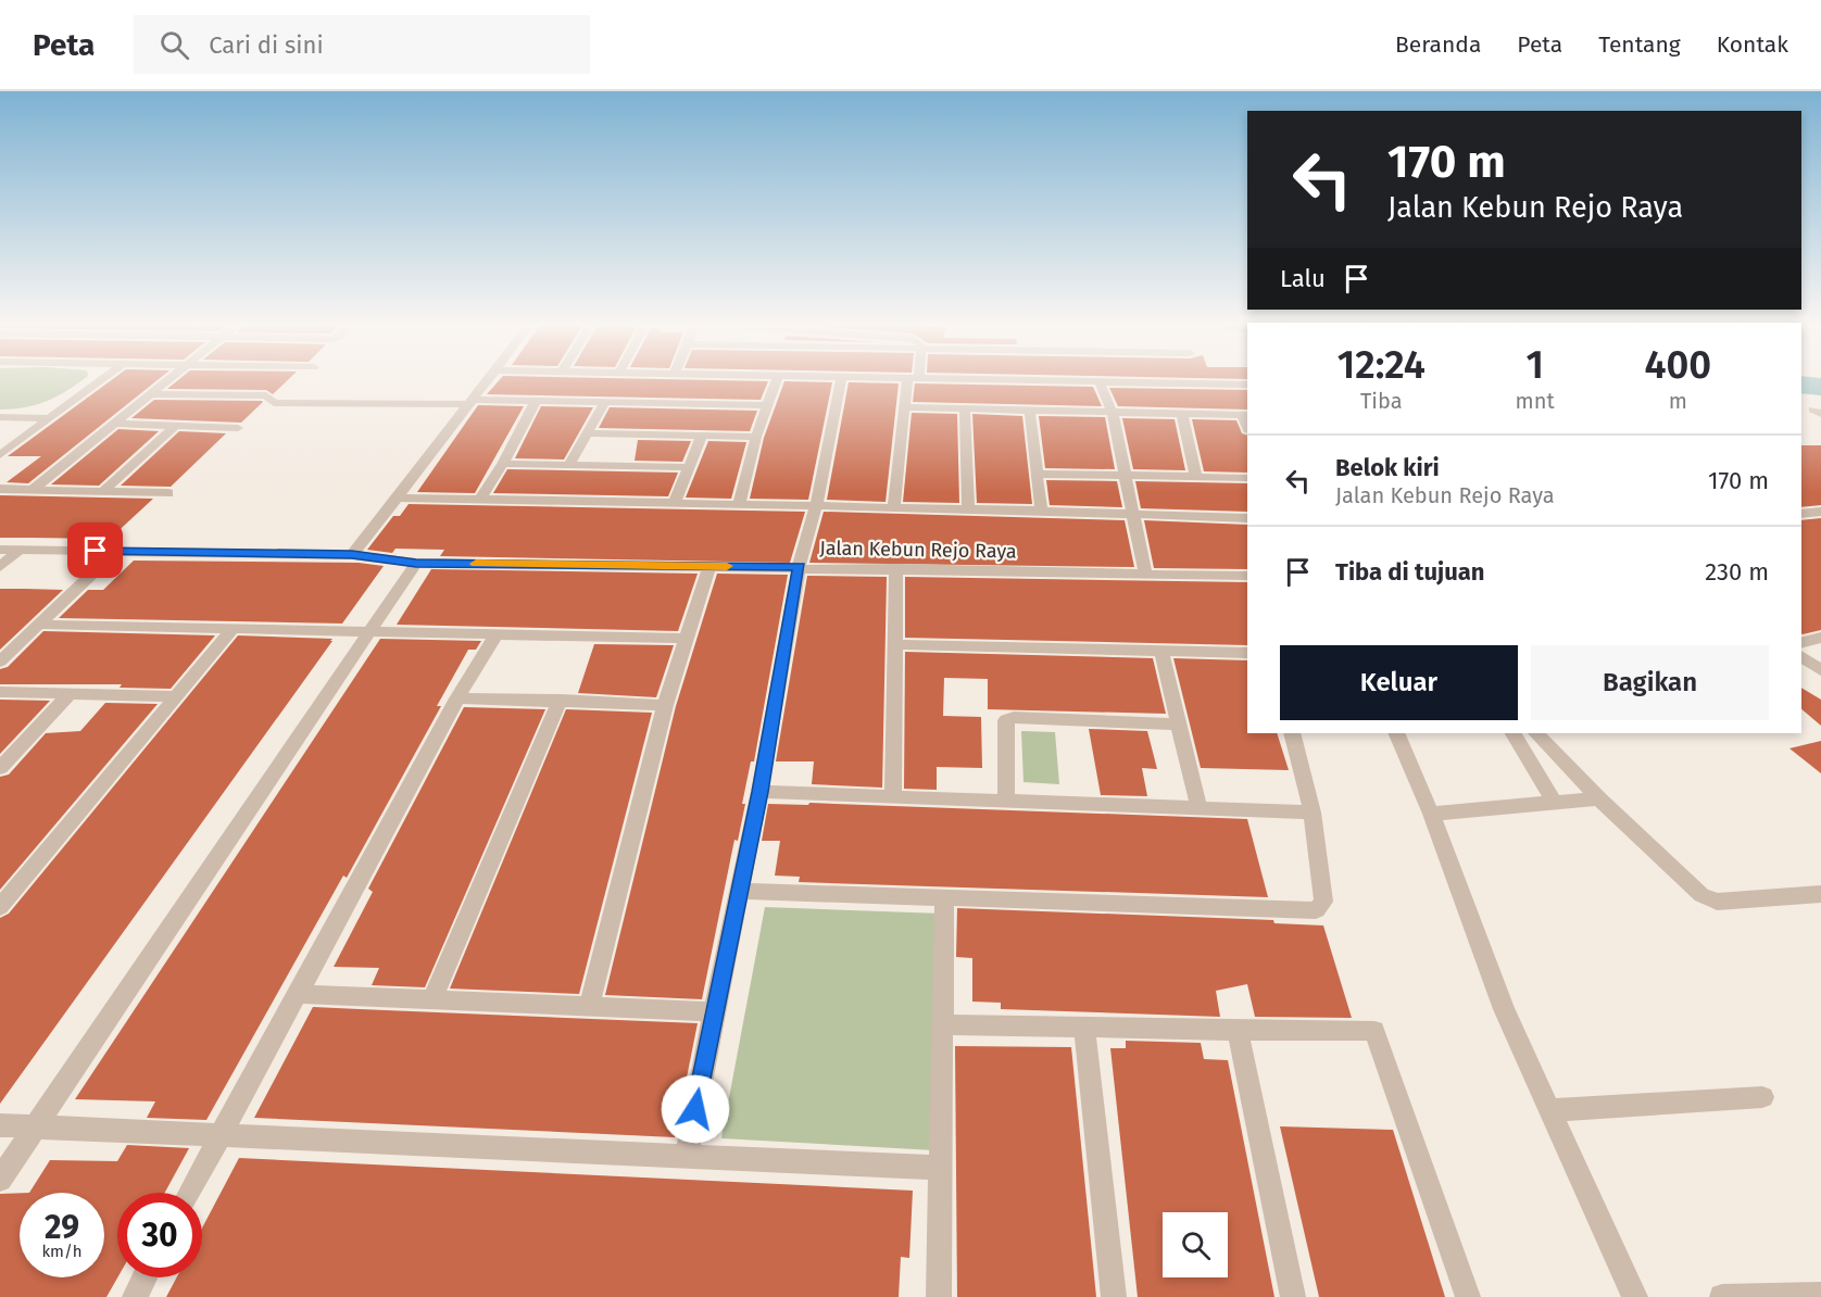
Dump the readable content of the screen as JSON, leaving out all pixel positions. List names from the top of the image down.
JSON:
{
  "streets": {
    "street": ["Jalan Kebun Rejo Raya"]
  },
  "page": {
    "header": "Peta",
    "search": "Cari di sini",
    "nav": [
      "Beranda",
      "Peta",
      "Tentang",
      "Kontak"
    ],
    "turn": ["170 m", "Jalan Kebun Rejo Raya"],
    "then": "Lalu",
    "eta": [
      "12:24",
      "Tiba",
      "1",
      "mnt",
      "400",
      "m"
    ],
    "list": [
      {
        "name": "Belok kiri",
        "note": "Jalan Kebun Rejo Raya",
        "value": "170 m"
      },
      {
        "name": "Tiba di tujuan",
        "value": "230 m"
      }
    ],
    "buttons": ["Keluar", "Bagikan"],
    "speed": "29 km/h",
    "limit": "30"
  }
}
